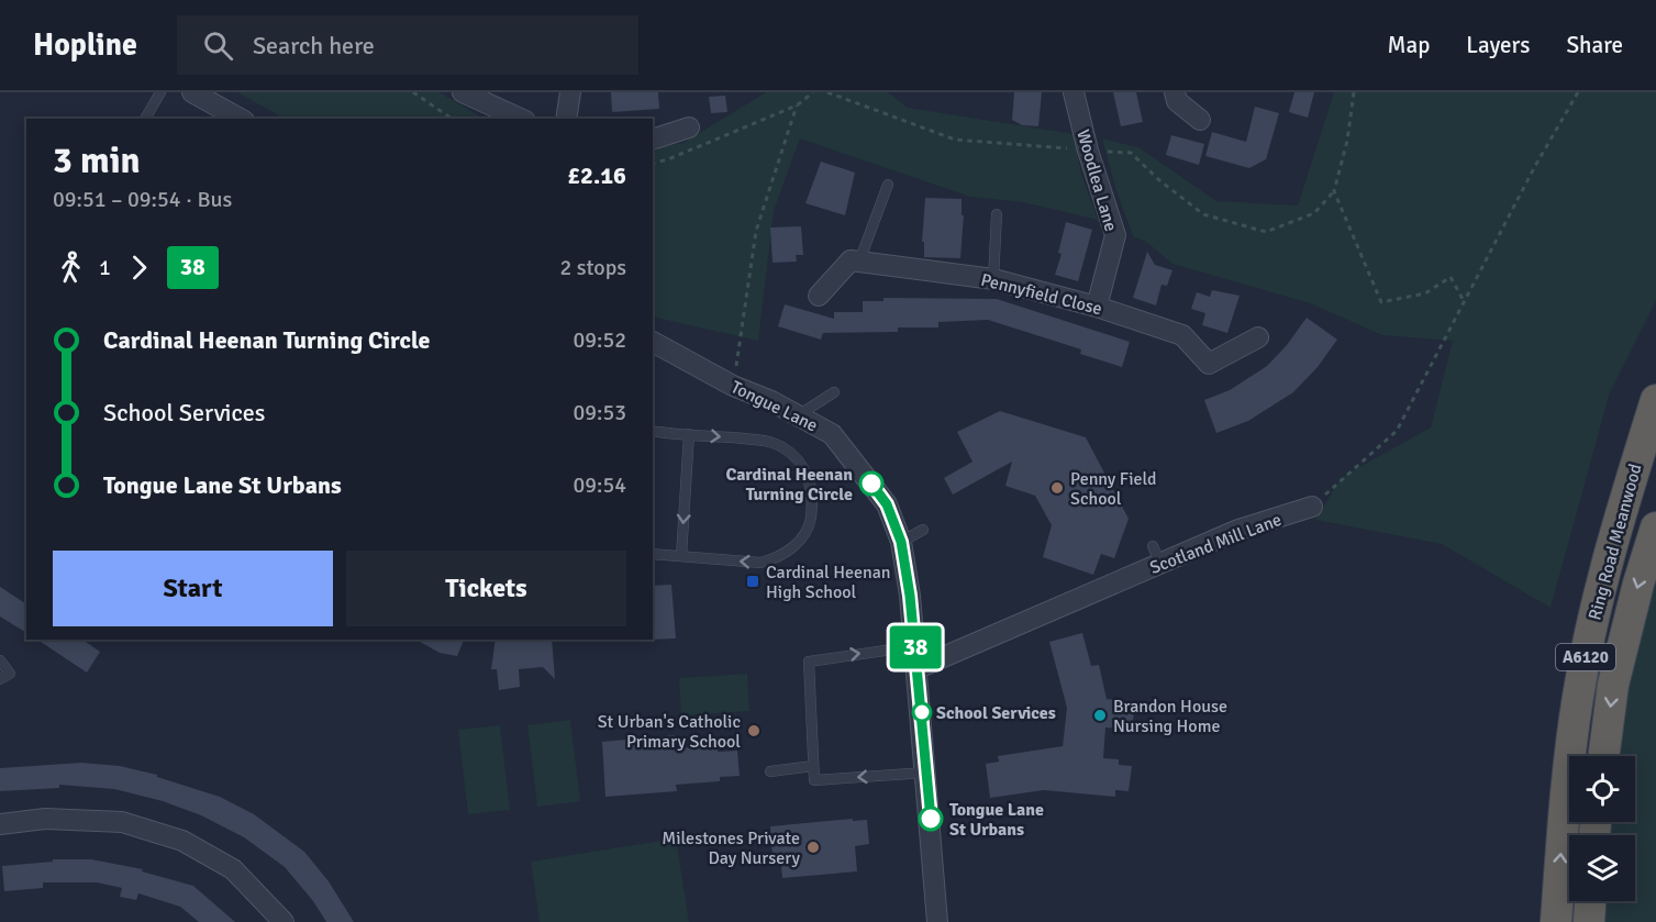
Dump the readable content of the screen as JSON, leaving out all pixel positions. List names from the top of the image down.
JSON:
{
  "streets": {
    "highway": ["Ring Road Meanwood", "A6120"],
    "street": [
      "Woodlea Lane",
      "Pennyfield Close",
      "Tongue Lane",
      "Scotland Mill Lane"
    ]
  },
  "crossings": [
    ["Woodlea Lane", "Pennyfield Close"],
    ["Tongue Lane", "Scotland Mill Lane"]
  ],
  "places": {
    "other": [
      "Cardinal Heenan Turning Circle",
      "Penny Field School",
      "School Services",
      "Brandon House Nursing Home",
      "St Urban's Catholic Primary School",
      "Tongue Lane St Urbans",
      "Milestones Private Day Nursery"
    ],
    "transit": ["Cardinal Heenan High School"]
  },
  "lines": ["bus line 38"],
  "page": {
    "header": "Hopline",
    "search": "Search here",
    "nav": ["Map", "Layers", "Share"],
    "on_map": "38",
    "heading": ["3 min", "09:51 – 09:54 · Bus", "£2.16"],
    "legs": ["1", "38", "2 stops"],
    "list": [
      {
        "name": "Cardinal Heenan Turning Circle",
        "value": "09:52"
      },
      {
        "name": "School Services",
        "value": "09:53"
      },
      {
        "name": "Tongue Lane St Urbans",
        "value": "09:54"
      }
    ],
    "buttons": ["Start", "Tickets"]
  }
}
